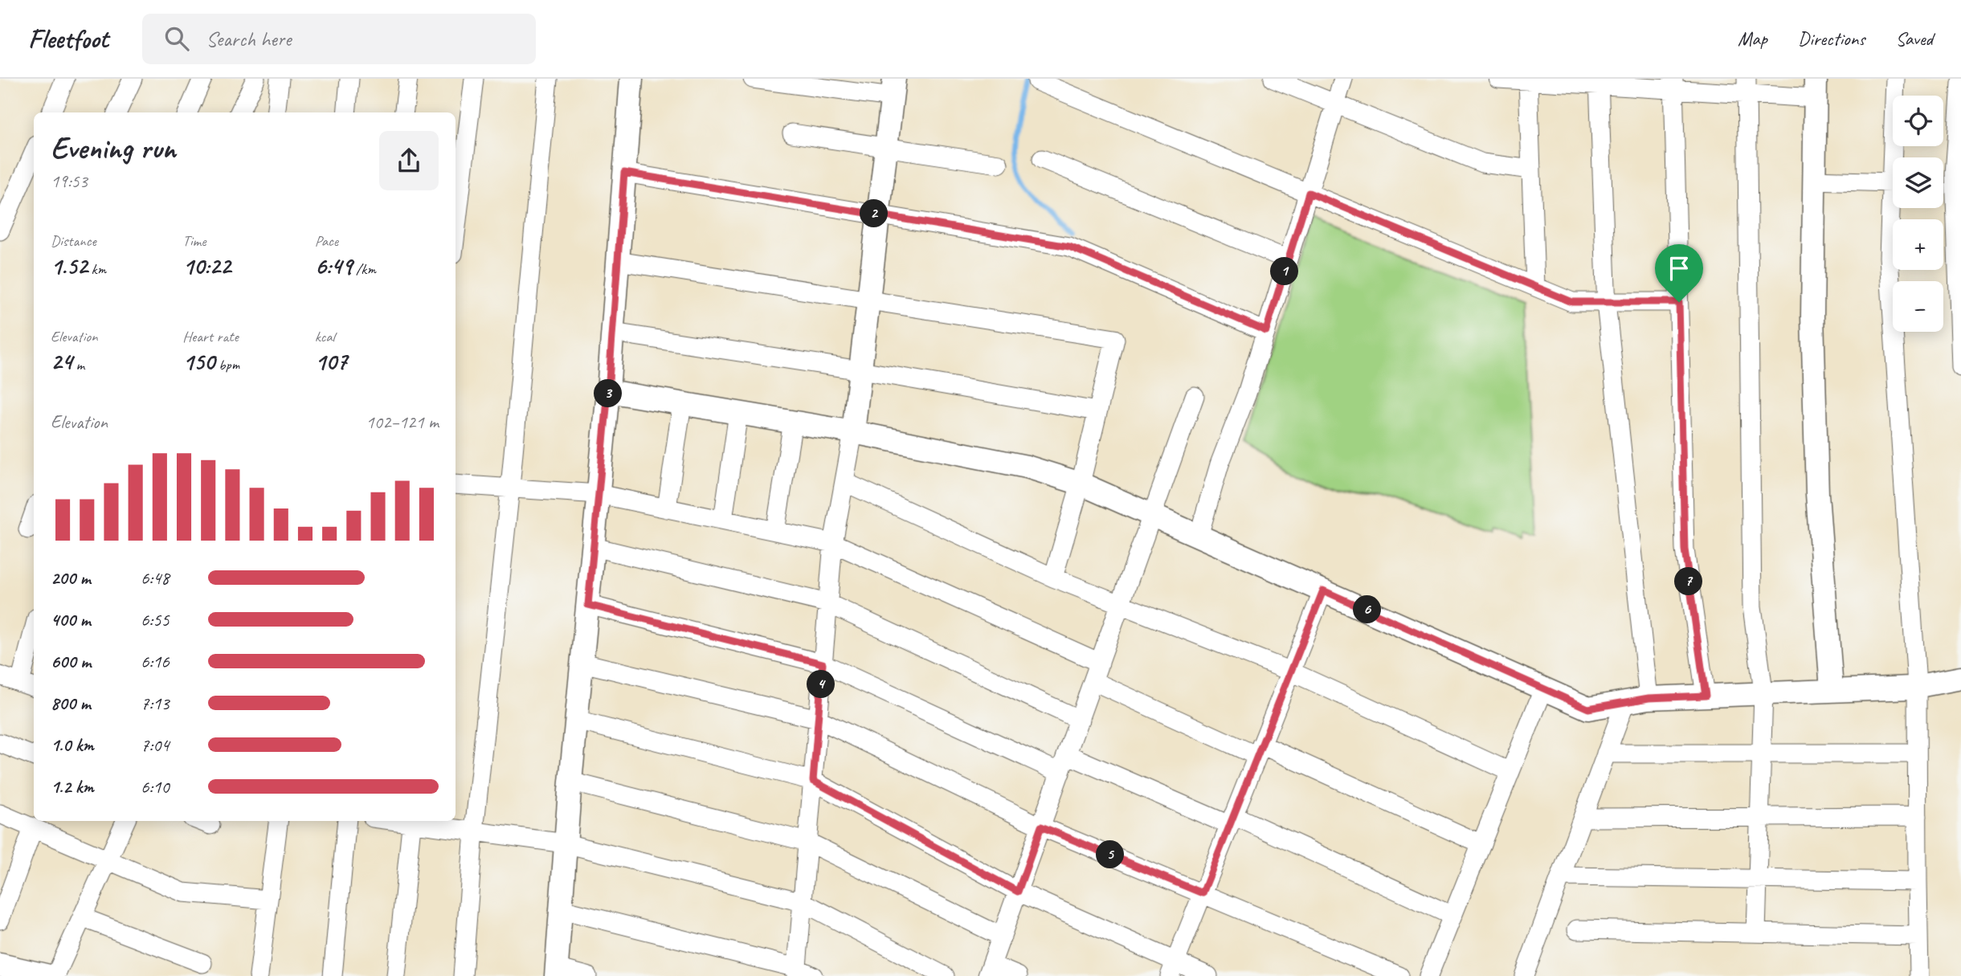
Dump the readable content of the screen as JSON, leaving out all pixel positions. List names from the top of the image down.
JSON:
{
  "page": {
    "header": "Fleetfoot",
    "search": "Search here",
    "nav": ["Map", "Directions", "Saved"],
    "map_buttons": ["+", "−"],
    "heading": ["Evening run", "19:53"],
    "pins": [
      "2",
      "1",
      "3",
      "7",
      "6",
      "4",
      "5"
    ],
    "stats": [
      ["Distance", "1.52 km"],
      ["Time", "10:22"],
      ["Pace", "6:49 /km"],
      ["Elevation", "24 m"],
      ["Heart rate", "150 bpm"],
      ["kcal", "107"]
    ],
    "chart": ["Elevation", "102–121 m"],
    "list": [
      {
        "name": "200 m",
        "note": "6:48"
      },
      {
        "name": "400 m",
        "note": "6:55"
      },
      {
        "name": "600 m",
        "note": "6:16"
      },
      {
        "name": "800 m",
        "note": "7:13"
      },
      {
        "name": "1.0 km",
        "note": "7:04"
      },
      {
        "name": "1.2 km",
        "note": "6:10"
      }
    ]
  }
}
